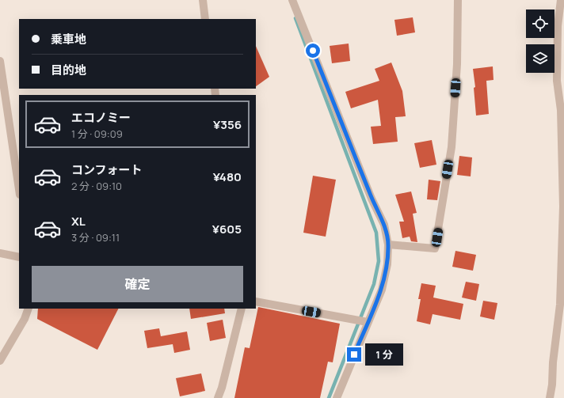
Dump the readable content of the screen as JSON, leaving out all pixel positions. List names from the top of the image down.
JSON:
{
  "page": {
    "banner": ["乗車地", "目的地"],
    "list": [
      {
        "name": "エコノミー",
        "note": "1 分 · 09:09",
        "value": "¥356"
      },
      {
        "name": "コンフォート",
        "note": "2 分 · 09:10",
        "value": "¥480"
      },
      {
        "name": "XL",
        "note": "3 分 · 09:11",
        "value": "¥605"
      }
    ],
    "buttons": "確定",
    "bubble": "1 分"
  }
}
